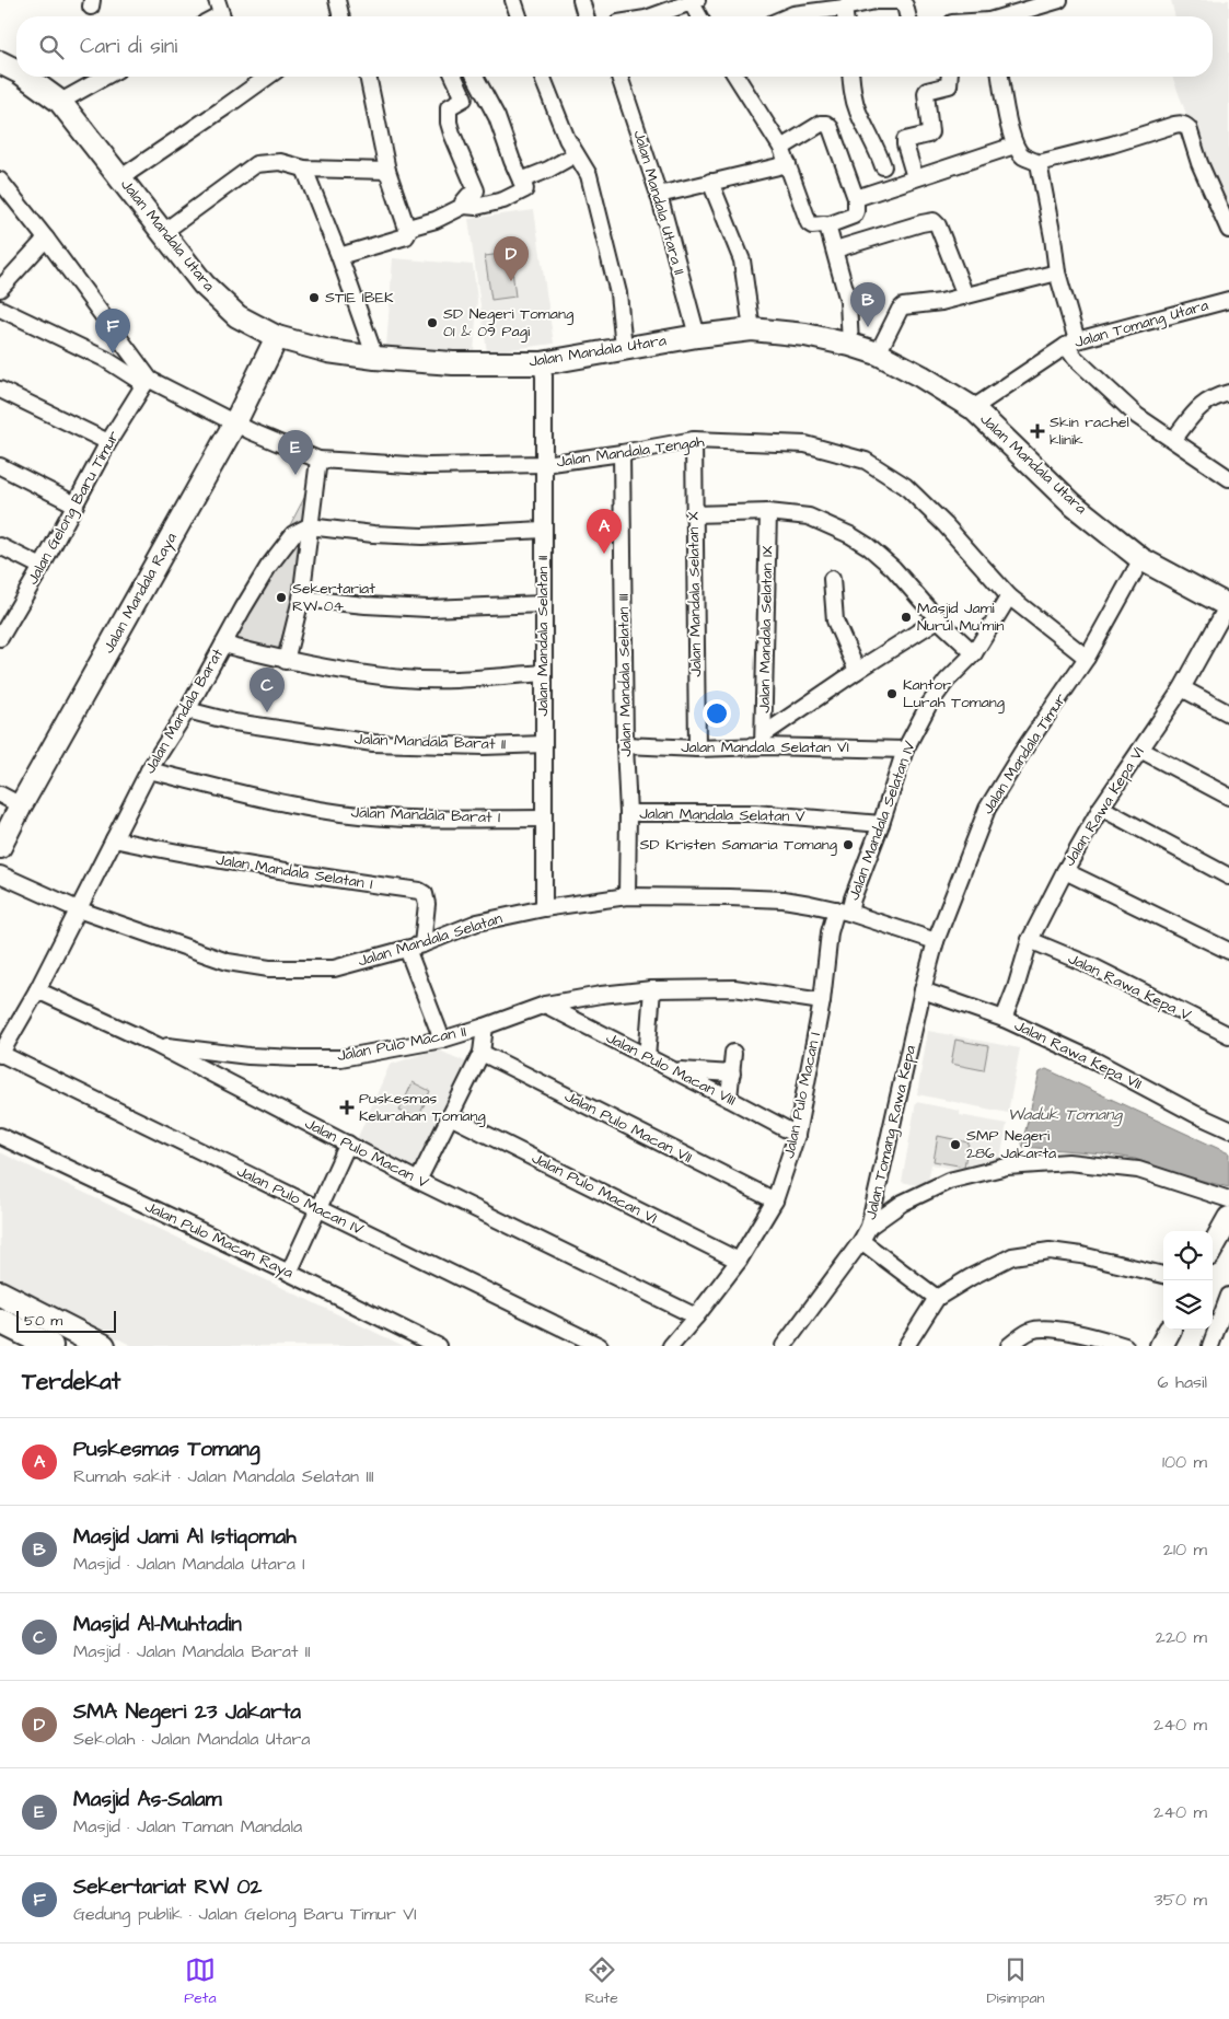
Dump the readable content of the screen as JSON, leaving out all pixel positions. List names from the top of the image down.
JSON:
{
  "streets": {
    "street": [
      "Jalan Mandala Utara II",
      "Jalan Mandala Utara",
      "Jalan Tomang Utara",
      "Jalan Mandala Tengah",
      "Jalan Gelong Baru Timur",
      "Jalan Mandala Raya",
      "Jalan Mandala Selatan X",
      "Jalan Mandala Selatan IX",
      "Jalan Mandala Selatan II",
      "Jalan Mandala Selatan III",
      "Jalan Mandala Barat",
      "Jalan Mandala Barat II",
      "Jalan Mandala Selatan VI",
      "Jalan Mandala Timur",
      "Jalan Rawa Kepa VI",
      "Jalan Mandala Barat I",
      "Jalan Mandala Selatan V",
      "Jalan Mandala Selatan IV",
      "Jalan Mandala Selatan I",
      "Jalan Mandala Selatan",
      "Jalan Rawa Kepa V",
      "Jalan Pulo Macan II",
      "Jalan Rawa Kepa VII",
      "Jalan Pulo Macan VIII",
      "Jalan Pulo Macan I",
      "Jalan Pulo Macan VII",
      "Jalan Tomang Rawa Kepa",
      "Jalan Pulo Macan V",
      "Jalan Pulo Macan VI",
      "Jalan Pulo Macan IV",
      "Jalan Pulo Macan Raya"
    ]
  },
  "crossings": [
    ["Jalan Mandala Utara II", "Jalan Mandala Utara"],
    ["Jalan Mandala Utara", "Jalan Tomang Utara"],
    ["Jalan Mandala Utara", "Jalan Mandala Raya"],
    ["Jalan Mandala Utara", "Jalan Mandala Selatan II"],
    ["Jalan Mandala Utara", "Jalan Mandala Timur"],
    ["Jalan Mandala Utara", "Jalan Rawa Kepa VI"],
    ["Jalan Mandala Tengah", "Jalan Gelong Baru Timur"],
    ["Jalan Mandala Tengah", "Jalan Mandala Raya"],
    ["Jalan Mandala Tengah", "Jalan Mandala Selatan X"],
    ["Jalan Mandala Tengah", "Jalan Mandala Selatan II"],
    ["Jalan Mandala Tengah", "Jalan Mandala Selatan III"],
    ["Jalan Mandala Tengah", "Jalan Mandala Timur"],
    ["Jalan Mandala Tengah", "Jalan Mandala Selatan IV"],
    ["Jalan Mandala Selatan X", "Jalan Mandala Selatan VI"],
    ["Jalan Mandala Selatan IX", "Jalan Mandala Selatan VI"],
    ["Jalan Mandala Selatan II", "Jalan Mandala Barat II"],
    ["Jalan Mandala Selatan II", "Jalan Mandala Barat I"],
    ["Jalan Mandala Selatan II", "Jalan Mandala Selatan"],
    ["Jalan Mandala Selatan III", "Jalan Mandala Selatan VI"],
    ["Jalan Mandala Selatan III", "Jalan Mandala Selatan V"],
    ["Jalan Mandala Selatan III", "Jalan Mandala Selatan"],
    ["Jalan Mandala Barat", "Jalan Mandala Barat II"],
    ["Jalan Mandala Barat", "Jalan Mandala Barat I"],
    ["Jalan Mandala Barat", "Jalan Mandala Selatan I"],
    ["Jalan Mandala Barat", "Jalan Mandala Selatan"],
    ["Jalan Mandala Barat", "Jalan Pulo Macan V"],
    ["Jalan Mandala Barat", "Jalan Pulo Macan IV"],
    ["Jalan Mandala Selatan VI", "Jalan Mandala Selatan IV"],
    ["Jalan Mandala Timur", "Jalan Mandala Selatan"],
    ["Jalan Mandala Timur", "Jalan Rawa Kepa VII"],
    ["Jalan Mandala Timur", "Jalan Tomang Rawa Kepa"],
    ["Jalan Rawa Kepa VI", "Jalan Rawa Kepa V"],
    ["Jalan Rawa Kepa VI", "Jalan Rawa Kepa VII"],
    ["Jalan Mandala Selatan V", "Jalan Mandala Selatan IV"],
    ["Jalan Mandala Selatan IV", "Jalan Mandala Selatan"],
    ["Jalan Mandala Selatan IV", "Jalan Pulo Macan I"],
    ["Jalan Mandala Selatan I", "Jalan Mandala Selatan"],
    ["Jalan Mandala Selatan", "Jalan Pulo Macan I"],
    ["Jalan Pulo Macan II", "Jalan Pulo Macan VIII"],
    ["Jalan Pulo Macan II", "Jalan Pulo Macan I"],
    ["Jalan Pulo Macan II", "Jalan Pulo Macan V"],
    ["Jalan Rawa Kepa VII", "Jalan Tomang Rawa Kepa"],
    ["Jalan Pulo Macan VIII", "Jalan Pulo Macan I"],
    ["Jalan Pulo Macan I", "Jalan Pulo Macan VII"],
    ["Jalan Pulo Macan I", "Jalan Pulo Macan V"],
    ["Jalan Pulo Macan I", "Jalan Pulo Macan VI"]
  ],
  "water": ["Waduk Tomang"],
  "places": {
    "other": [
      "STIE IBEK",
      "SD Negeri Tomang 01 & 09 Pagi",
      "Sekertariat RW 04",
      "Masjid Jami Nurul Mu'min",
      "Kantor Lurah Tomang",
      "SD Kristen Samaria Tomang",
      "SMP Negeri 286 Jakarta"
    ],
    "health": ["Skin rachel klinik", "Puskesmas Kelurahan Tomang"]
  },
  "scale_bar": "50 m",
  "page": {
    "search": "Cari di sini",
    "pins": [
      "D",
      "B",
      "F",
      "E",
      "A",
      "C"
    ],
    "scale": "50 m",
    "heading": ["Terdekat", "6 hasil"],
    "list": [
      {
        "mark": "A",
        "name": "Puskesmas Tomang",
        "note": "Rumah sakit · Jalan Mandala Selatan III",
        "value": "100 m"
      },
      {
        "mark": "B",
        "name": "Masjid Jami Al Istiqomah",
        "note": "Masjid · Jalan Mandala Utara I",
        "value": "210 m"
      },
      {
        "mark": "C",
        "name": "Masjid Al-Muhtadin",
        "note": "Masjid · Jalan Mandala Barat II",
        "value": "220 m"
      },
      {
        "mark": "D",
        "name": "SMA Negeri 23 Jakarta",
        "note": "Sekolah · Jalan Mandala Utara",
        "value": "240 m"
      },
      {
        "mark": "E",
        "name": "Masjid As-Salam",
        "note": "Masjid · Jalan Taman Mandala",
        "value": "240 m"
      },
      {
        "mark": "F",
        "name": "Sekertariat RW 02",
        "note": "Gedung publik · Jalan Gelong Baru Timur VI",
        "value": "350 m"
      }
    ],
    "nav": ["Peta", "Rute", "Disimpan"]
  }
}
